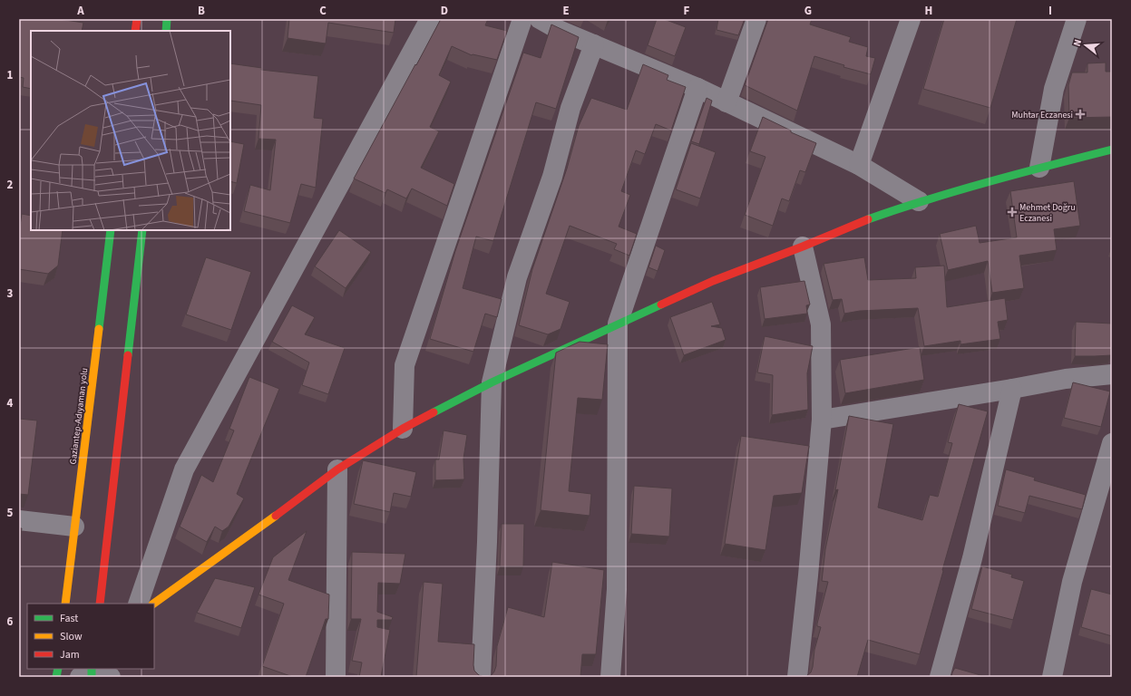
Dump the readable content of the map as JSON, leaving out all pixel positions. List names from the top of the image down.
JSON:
{
  "streets": {
    "main road": ["Gaziantep-Adıyaman yolu"]
  },
  "places": {
    "health": ["Muhtar Eczanesi", "Mehmet Doğru Eczanesi"]
  },
  "legend": ["Fast", "Slow", "Jam"],
  "north": "left",
  "grid": {
    "columns": [
      "A",
      "B",
      "C",
      "D",
      "E",
      "F",
      "G",
      "H",
      "I"
    ],
    "rows": [
      "1",
      "2",
      "3",
      "4",
      "5",
      "6"
    ]
  }
}
